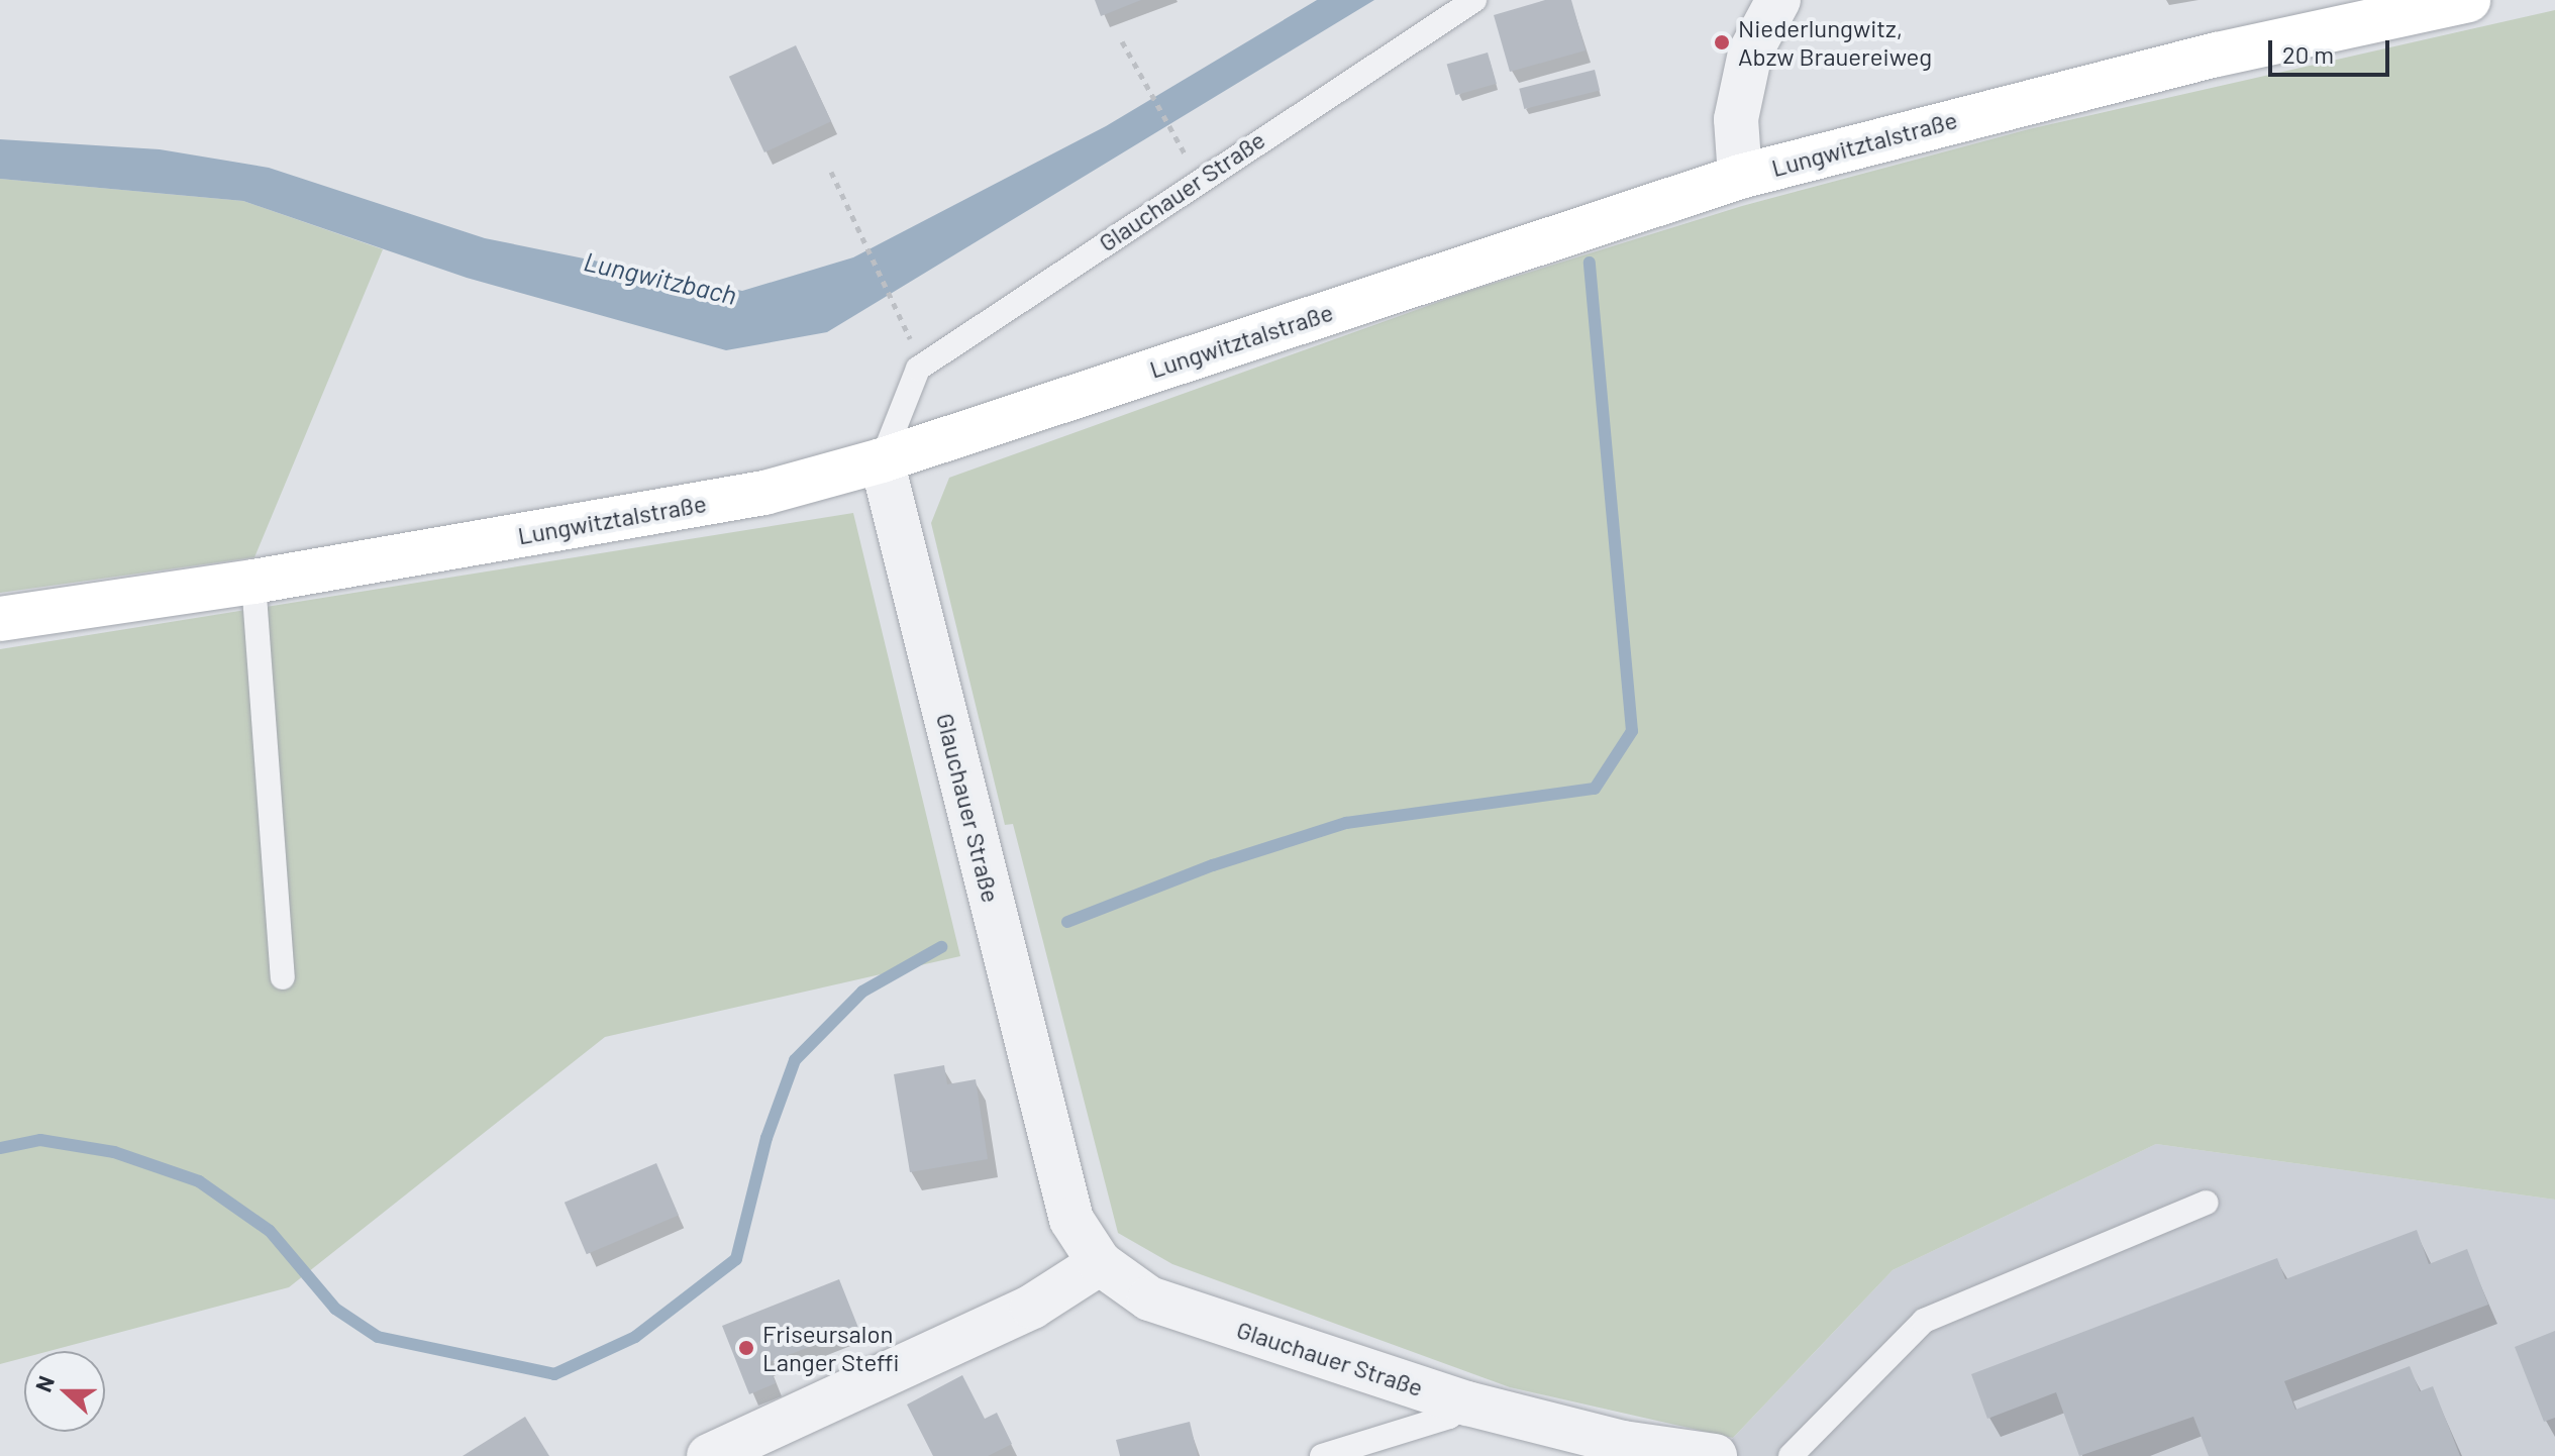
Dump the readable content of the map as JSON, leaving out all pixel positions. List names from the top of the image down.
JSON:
{
  "streets": {
    "main road": ["Lungwitztalstraße"],
    "street": ["Glauchauer Straße"]
  },
  "crossings": [
    ["Lungwitztalstraße", "Glauchauer Straße"]
  ],
  "water": ["Lungwitzbach"],
  "places": ["Niederlungwitz, Abzw Brauereiweg", "Friseursalon Langer Steffi"],
  "scale_bar": "20 m",
  "north": "left"
}
